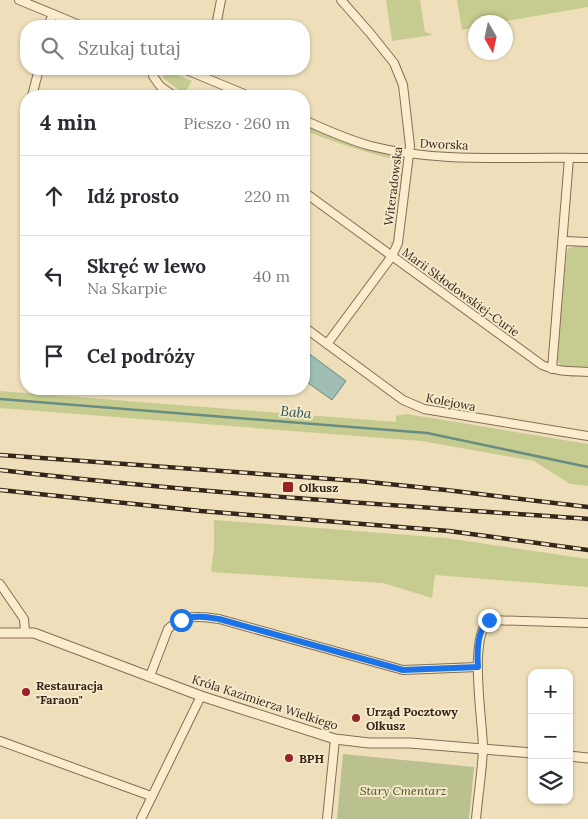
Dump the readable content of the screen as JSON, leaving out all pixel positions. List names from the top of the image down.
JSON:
{
  "streets": {
    "street": [
      "Dworska",
      "Witeradowska",
      "Marii Skłodowskiej-Curie",
      "Kolejowa",
      "Króla Kazimierza Wielkiego"
    ]
  },
  "crossings": [
    ["Dworska", "Witeradowska"],
    ["Witeradowska", "Marii Skłodowskiej-Curie"],
    ["Witeradowska", "Kolejowa"]
  ],
  "water": ["Baba"],
  "parks": ["Stary Cmentarz"],
  "places": {
    "transit": ["Olkusz"],
    "other": ["Restauracja \"Faraon\"", "Urząd Pocztowy Olkusz", "BPH"]
  },
  "north": "bottom",
  "page": {
    "search": "Szukaj tutaj",
    "heading": ["4 min", "Pieszo · 260 m"],
    "list": [
      ["Idź prosto", "220 m"],
      ["Skręć w lewo", "Na Skarpie", "40 m"],
      "Cel podróży"
    ],
    "map_buttons": ["+", "−"]
  }
}
